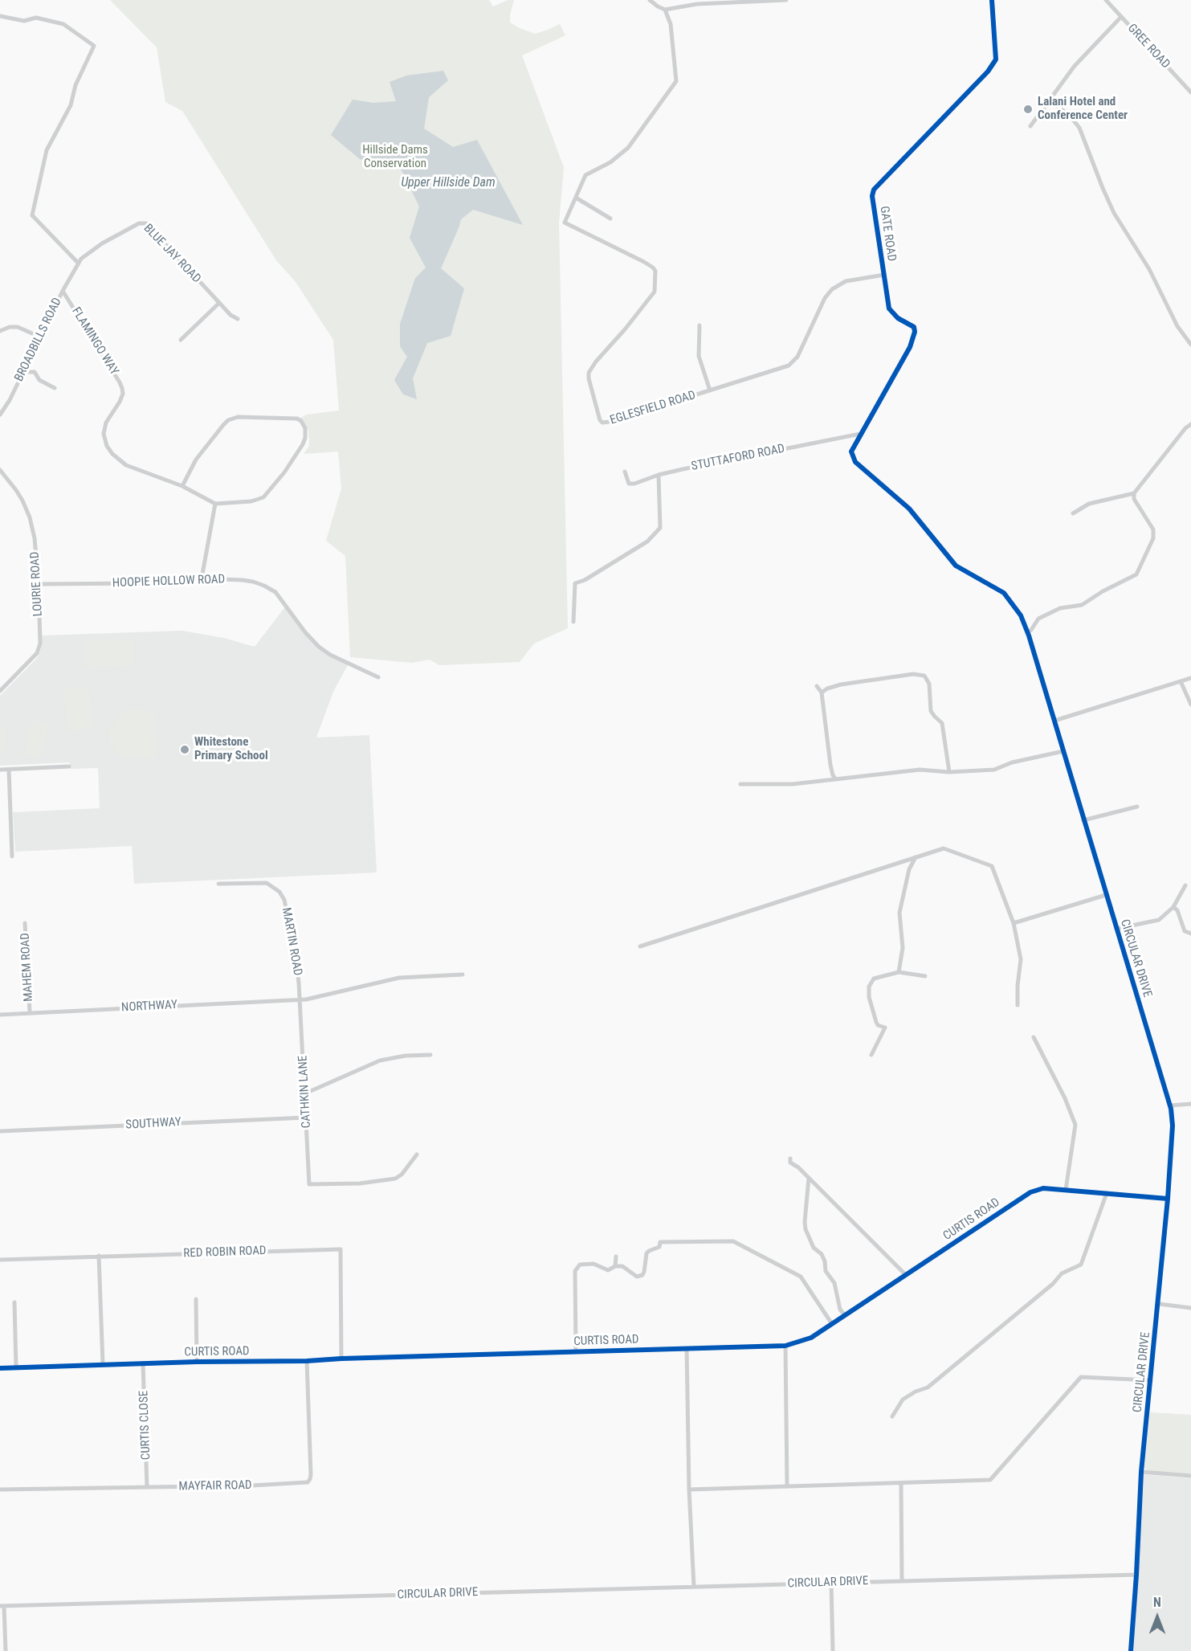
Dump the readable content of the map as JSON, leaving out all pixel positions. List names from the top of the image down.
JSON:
{
  "streets": {
    "street": [
      "GREE ROAD",
      "GATE ROAD",
      "BLUE JAY ROAD",
      "BROADBILLS ROAD",
      "FLAMINGO WAY",
      "EGLESFIELD ROAD",
      "STUTTAFORD ROAD",
      "HOOPIE HOLLOW ROAD",
      "LOURIE ROAD",
      "MARTIN ROAD",
      "CIRCULAR DRIVE",
      "MAHEM ROAD",
      "NORTHWAY",
      "CATHKIN LANE",
      "SOUTHWAY",
      "CURTIS ROAD",
      "RED ROBIN ROAD",
      "CURTIS CLOSE",
      "MAYFAIR ROAD"
    ]
  },
  "crossings": [
    ["GATE ROAD", "EGLESFIELD ROAD"],
    ["GATE ROAD", "STUTTAFORD ROAD"],
    ["GATE ROAD", "CIRCULAR DRIVE"],
    ["BLUE JAY ROAD", "BROADBILLS ROAD"],
    ["BLUE JAY ROAD", "FLAMINGO WAY"],
    ["BROADBILLS ROAD", "FLAMINGO WAY"],
    ["STUTTAFORD ROAD", "CIRCULAR DRIVE"],
    ["HOOPIE HOLLOW ROAD", "LOURIE ROAD"],
    ["MARTIN ROAD", "NORTHWAY"],
    ["MARTIN ROAD", "CATHKIN LANE"],
    ["CIRCULAR DRIVE", "CURTIS ROAD"],
    ["MAHEM ROAD", "NORTHWAY"],
    ["NORTHWAY", "CATHKIN LANE"],
    ["CATHKIN LANE", "SOUTHWAY"],
    ["CURTIS ROAD", "RED ROBIN ROAD"],
    ["CURTIS ROAD", "CURTIS CLOSE"],
    ["CURTIS ROAD", "MAYFAIR ROAD"],
    ["CURTIS CLOSE", "MAYFAIR ROAD"]
  ],
  "water": ["Upper Hillside Dam"],
  "parks": ["Hillside Dams Conservation"],
  "places": ["Lalani Hotel and Conference Center", "Whitestone Primary School"],
  "north": "top"
}
